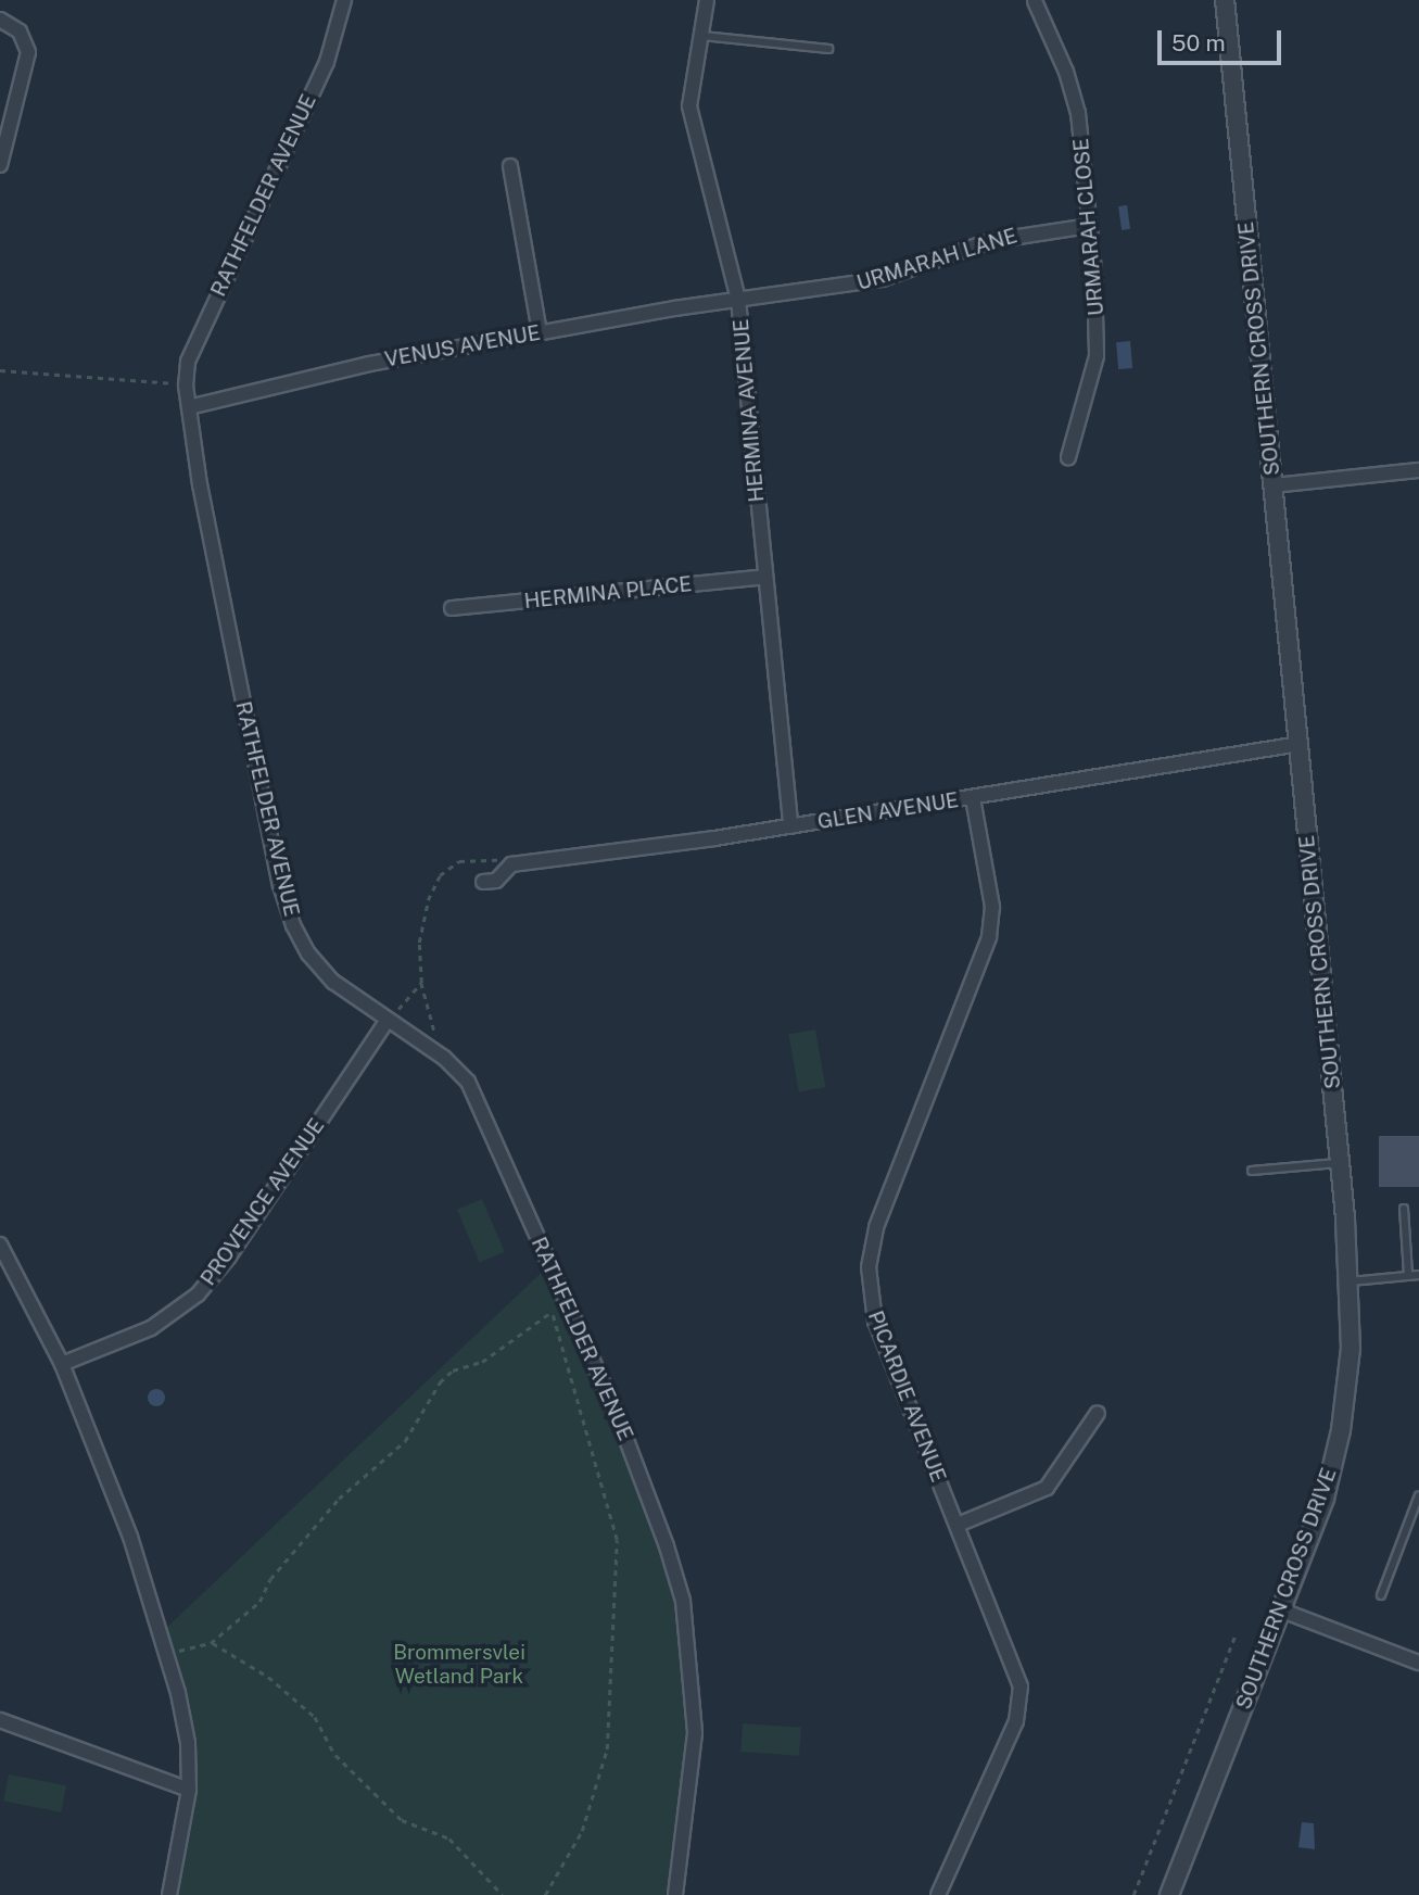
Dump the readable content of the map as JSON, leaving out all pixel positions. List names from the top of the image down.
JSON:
{
  "streets": {
    "street": [
      "RATHFELDER AVENUE",
      "URMARAH CLOSE",
      "URMARAH LANE",
      "VENUS AVENUE",
      "SOUTHERN CROSS DRIVE",
      "HERMINA AVENUE",
      "HERMINA PLACE",
      "GLEN AVENUE",
      "PROVENCE AVENUE",
      "PICARDIE AVENUE"
    ]
  },
  "crossings": [
    ["RATHFELDER AVENUE", "VENUS AVENUE"],
    ["RATHFELDER AVENUE", "PROVENCE AVENUE"],
    ["URMARAH CLOSE", "URMARAH LANE"],
    ["URMARAH LANE", "VENUS AVENUE"],
    ["URMARAH LANE", "HERMINA AVENUE"],
    ["VENUS AVENUE", "HERMINA AVENUE"],
    ["SOUTHERN CROSS DRIVE", "GLEN AVENUE"],
    ["HERMINA AVENUE", "HERMINA PLACE"],
    ["HERMINA AVENUE", "GLEN AVENUE"],
    ["GLEN AVENUE", "PICARDIE AVENUE"]
  ],
  "parks": ["Brommersvlei Wetland Park"],
  "scale_bar": "50 m"
}
